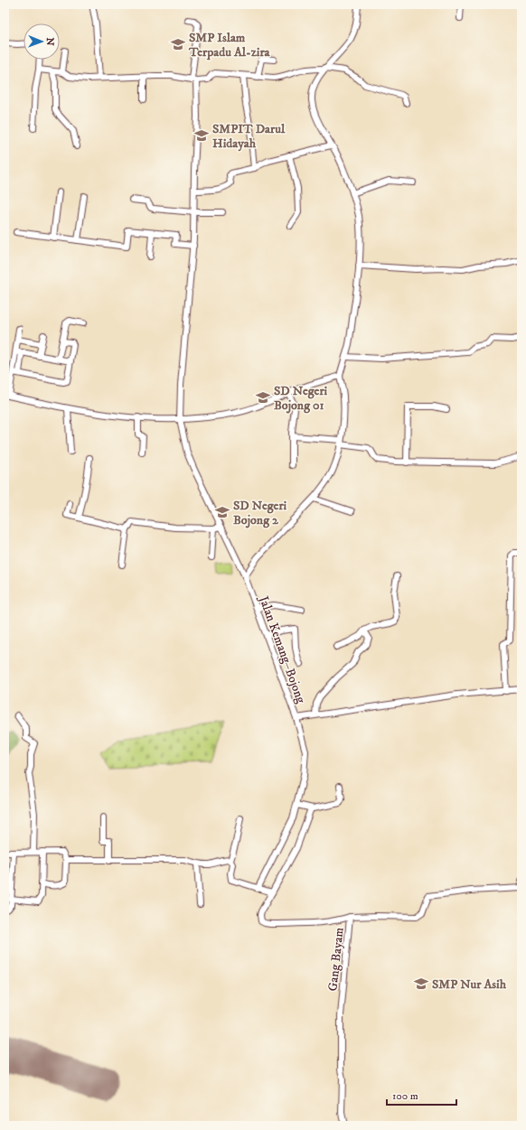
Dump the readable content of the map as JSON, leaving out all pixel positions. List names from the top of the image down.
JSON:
{
  "streets": {
    "street": ["Jalan Kemang–Bojong", "Gang Bayam"]
  },
  "places": {
    "school or university": [
      "SMP Islam Terpadu Al-zira",
      "SMPIT Darul Hidayah",
      "SD Negeri Bojong 01",
      "SD Negeri Bojong 2",
      "SMP Nur Asih"
    ]
  },
  "scale_bar": "100 m",
  "north": "right"
}
